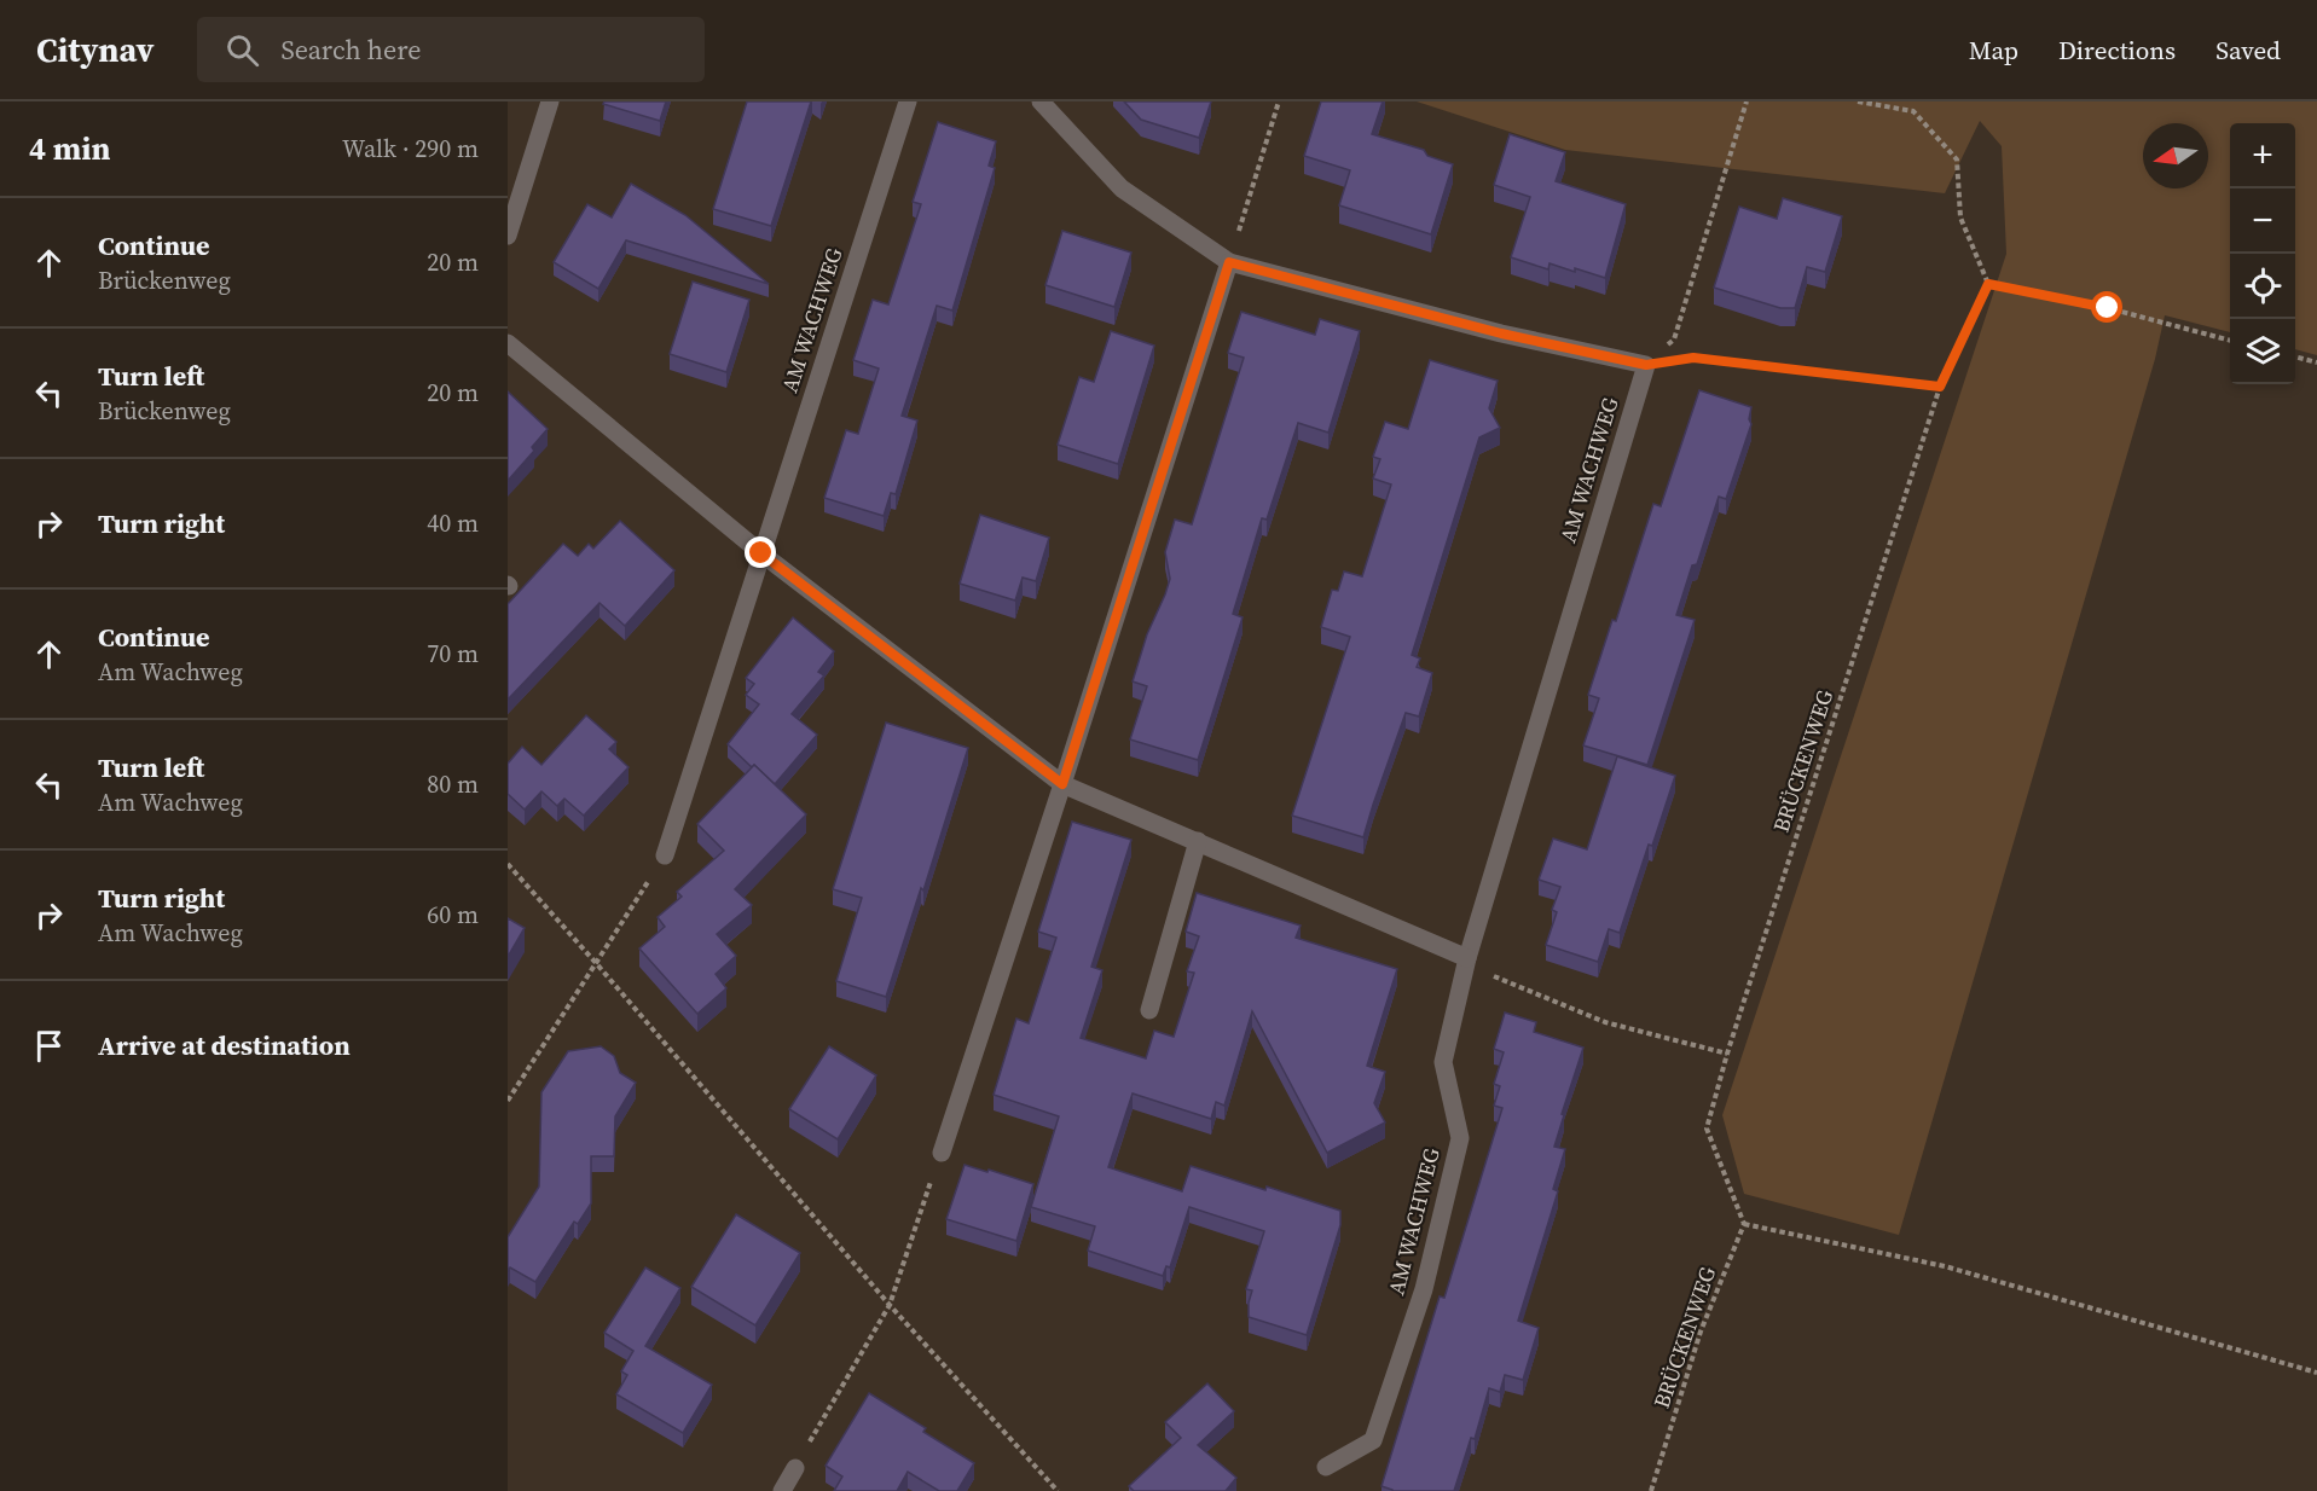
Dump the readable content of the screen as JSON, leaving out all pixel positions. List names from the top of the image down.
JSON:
{
  "streets": {
    "street": ["AM WACHWEG"],
    "path": ["BRÜCKENWEG"]
  },
  "north": "left",
  "page": {
    "header": "Citynav",
    "search": "Search here",
    "nav": ["Map", "Directions", "Saved"],
    "heading": ["4 min", "Walk · 290 m"],
    "map_buttons": ["+", "−"],
    "list": [
      ["Continue", "Brückenweg", "20 m"],
      ["Turn left", "Brückenweg", "20 m"],
      ["Turn right", "40 m"],
      ["Continue", "Am Wachweg", "70 m"],
      ["Turn left", "Am Wachweg", "80 m"],
      ["Turn right", "Am Wachweg", "60 m"],
      "Arrive at destination"
    ]
  }
}
